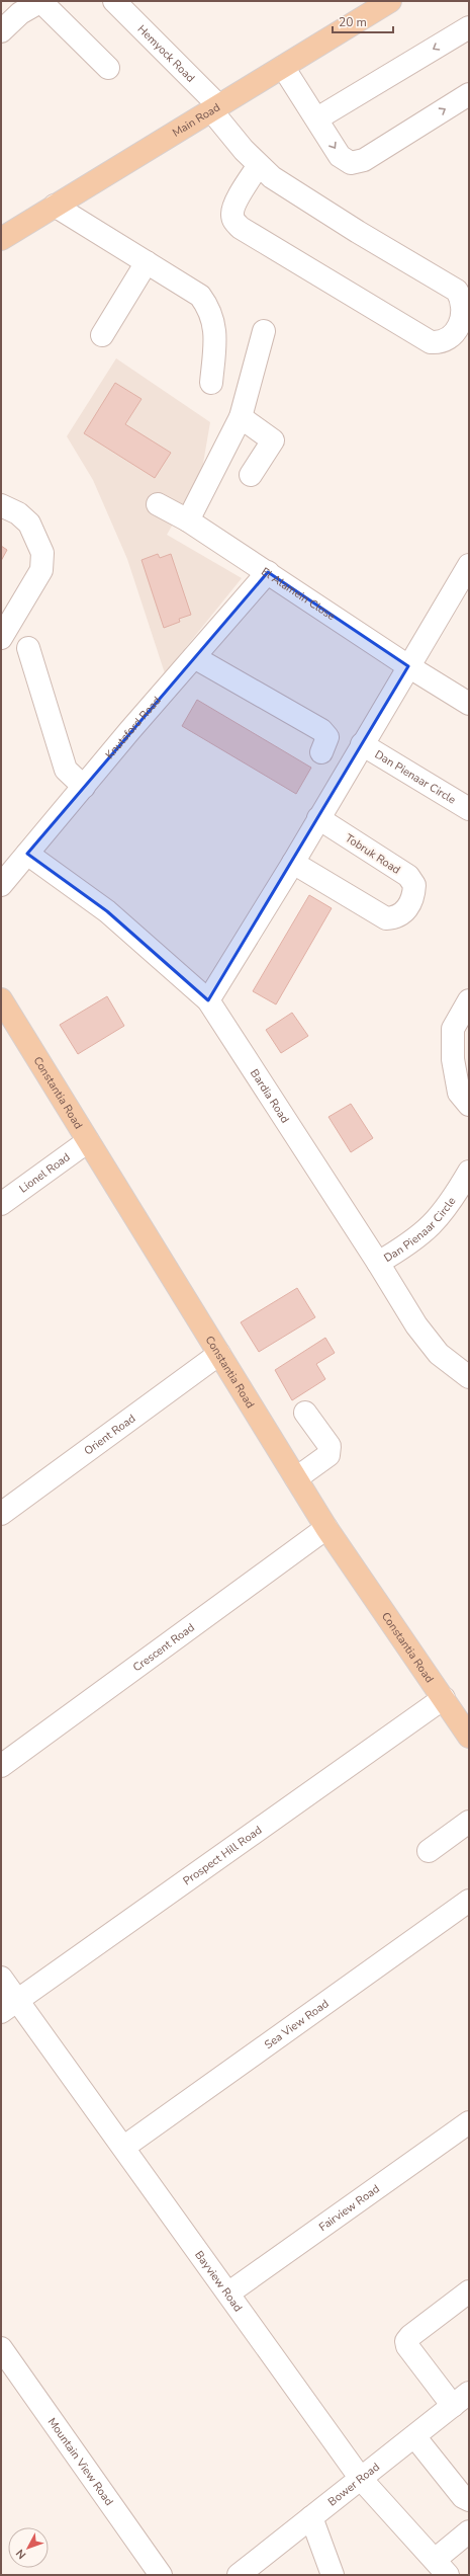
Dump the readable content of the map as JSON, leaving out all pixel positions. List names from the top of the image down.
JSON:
{
  "streets": {
    "main road": ["Main Road", "Constantia Road"],
    "street": [
      "Hemyock Road",
      "El Alamein Close",
      "Knutsford Road",
      "Dan Pienaar Circle",
      "Tobruk Road",
      "Bardia Road",
      "Lionel Road",
      "Orient Road",
      "Crescent Road",
      "Prospect Hill Road",
      "Sea View Road",
      "Fairview Road",
      "Bayview Road",
      "Mountain View Road",
      "Bower Road"
    ]
  },
  "crossings": [
    ["Hemyock Road", "Main Road"],
    ["El Alamein Close", "Knutsford Road"],
    ["Knutsford Road", "Bardia Road"],
    ["Dan Pienaar Circle", "Bardia Road"],
    ["Constantia Road", "Lionel Road"],
    ["Constantia Road", "Orient Road"],
    ["Constantia Road", "Crescent Road"],
    ["Constantia Road", "Prospect Hill Road"],
    ["Prospect Hill Road", "Bayview Road"],
    ["Sea View Road", "Bayview Road"],
    ["Fairview Road", "Bayview Road"],
    ["Bayview Road", "Bower Road"]
  ],
  "scale_bar": "20 m",
  "north": "bottom left"
}
